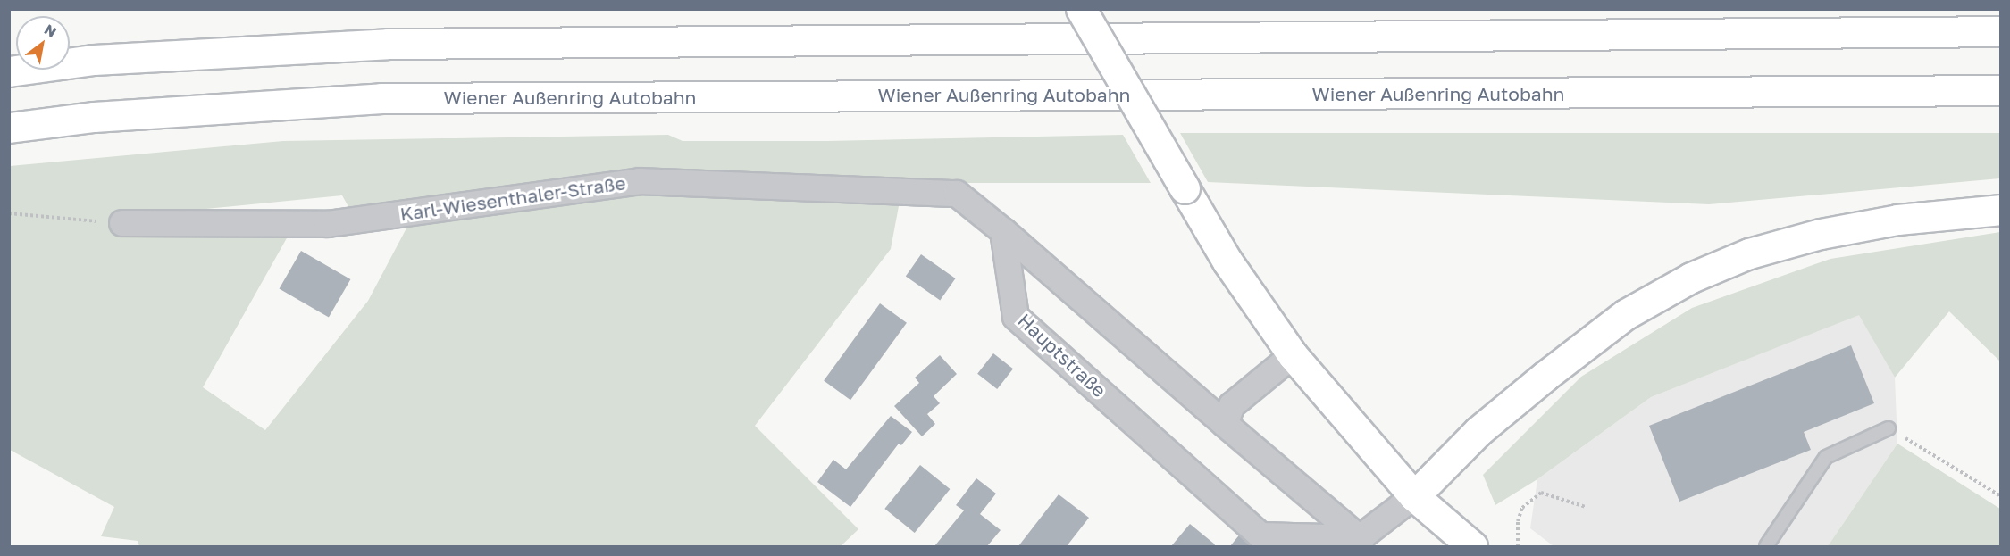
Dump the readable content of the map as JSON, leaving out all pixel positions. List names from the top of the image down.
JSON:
{
  "streets": {
    "main road": ["Wiener Außenring Autobahn"],
    "street": ["Karl-Wiesenthaler-Straße", "Hauptstraße"]
  },
  "crossings": [
    ["Karl-Wiesenthaler-Straße", "Hauptstraße"]
  ],
  "north": "top right"
}
